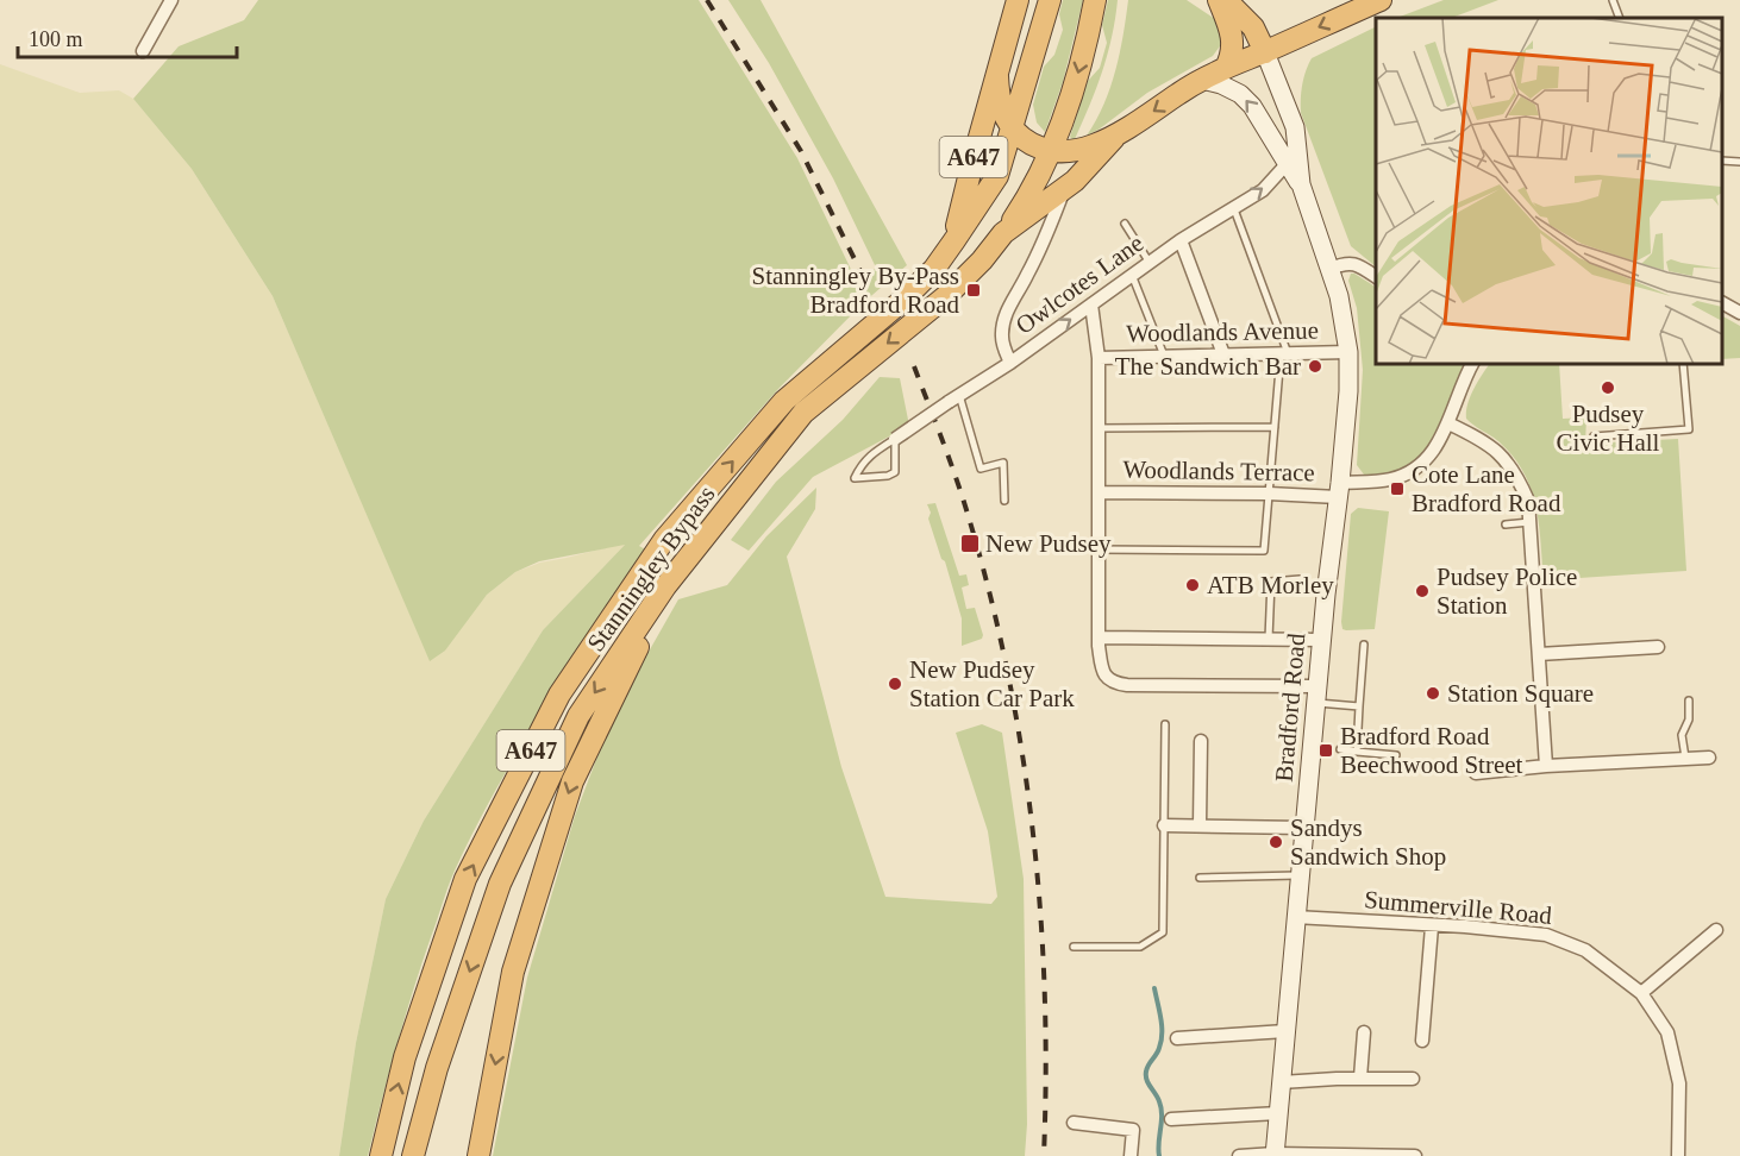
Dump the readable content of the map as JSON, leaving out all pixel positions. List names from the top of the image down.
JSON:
{
  "streets": {
    "highway": ["A647", "Stanningley Bypass"],
    "main road": ["Bradford Road"],
    "street": [
      "Owlcotes Lane",
      "Woodlands Avenue",
      "Woodlands Terrace",
      "Summerville Road"
    ]
  },
  "crossings": [
    ["A647", "Stanningley Bypass"],
    ["Owlcotes Lane", "Bradford Road"],
    ["Woodlands Avenue", "Bradford Road"],
    ["Woodlands Terrace", "Bradford Road"],
    ["Bradford Road", "Summerville Road"]
  ],
  "one_way": ["Owlcotes Lane"],
  "places": {
    "transit": [
      "Stanningley By-Pass Bradford Road",
      "Cote Lane Bradford Road",
      "New Pudsey",
      "Bradford Road Beechwood Street"
    ],
    "other": [
      "The Sandwich Bar",
      "Pudsey Civic Hall",
      "ATB Morley",
      "Pudsey Police Station",
      "New Pudsey Station Car Park",
      "Station Square",
      "Sandys Sandwich Shop"
    ]
  },
  "scale_bar": "100 m"
}
